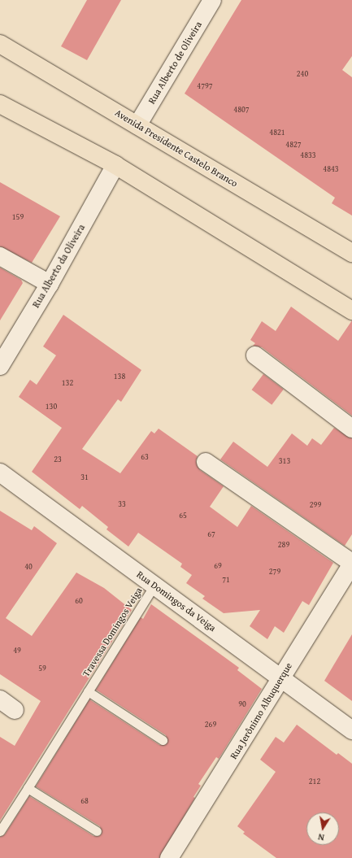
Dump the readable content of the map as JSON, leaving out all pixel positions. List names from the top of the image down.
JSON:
{
  "streets": {
    "main road": ["Avenida Presidente Castelo Branco"],
    "street": [
      "Rua Alberto de Oliveira",
      "Rua Alberto da Oliveira",
      "Rua Domingos da Veiga",
      "Rua Jerônimo Albuquerque"
    ],
    "lane": ["Travessa Domingos Veiga"]
  },
  "crossings": [
    ["Rua Alberto de Oliveira", "Avenida Presidente Castelo Branco"],
    ["Rua Domingos da Veiga", "Travessa Domingos Veiga"],
    ["Rua Domingos da Veiga", "Rua Jerônimo Albuquerque"]
  ],
  "house_numbers": [
    "240",
    "4797",
    "4807",
    "4821",
    "4827",
    "4833",
    "4843",
    "159",
    "138",
    "132",
    "130",
    "63",
    "23",
    "313",
    "31",
    "33",
    "299",
    "65",
    "67",
    "289",
    "69",
    "40",
    "279",
    "71",
    "60",
    "49",
    "59",
    "90",
    "269",
    "212",
    "68"
  ],
  "north": "bottom"
}
